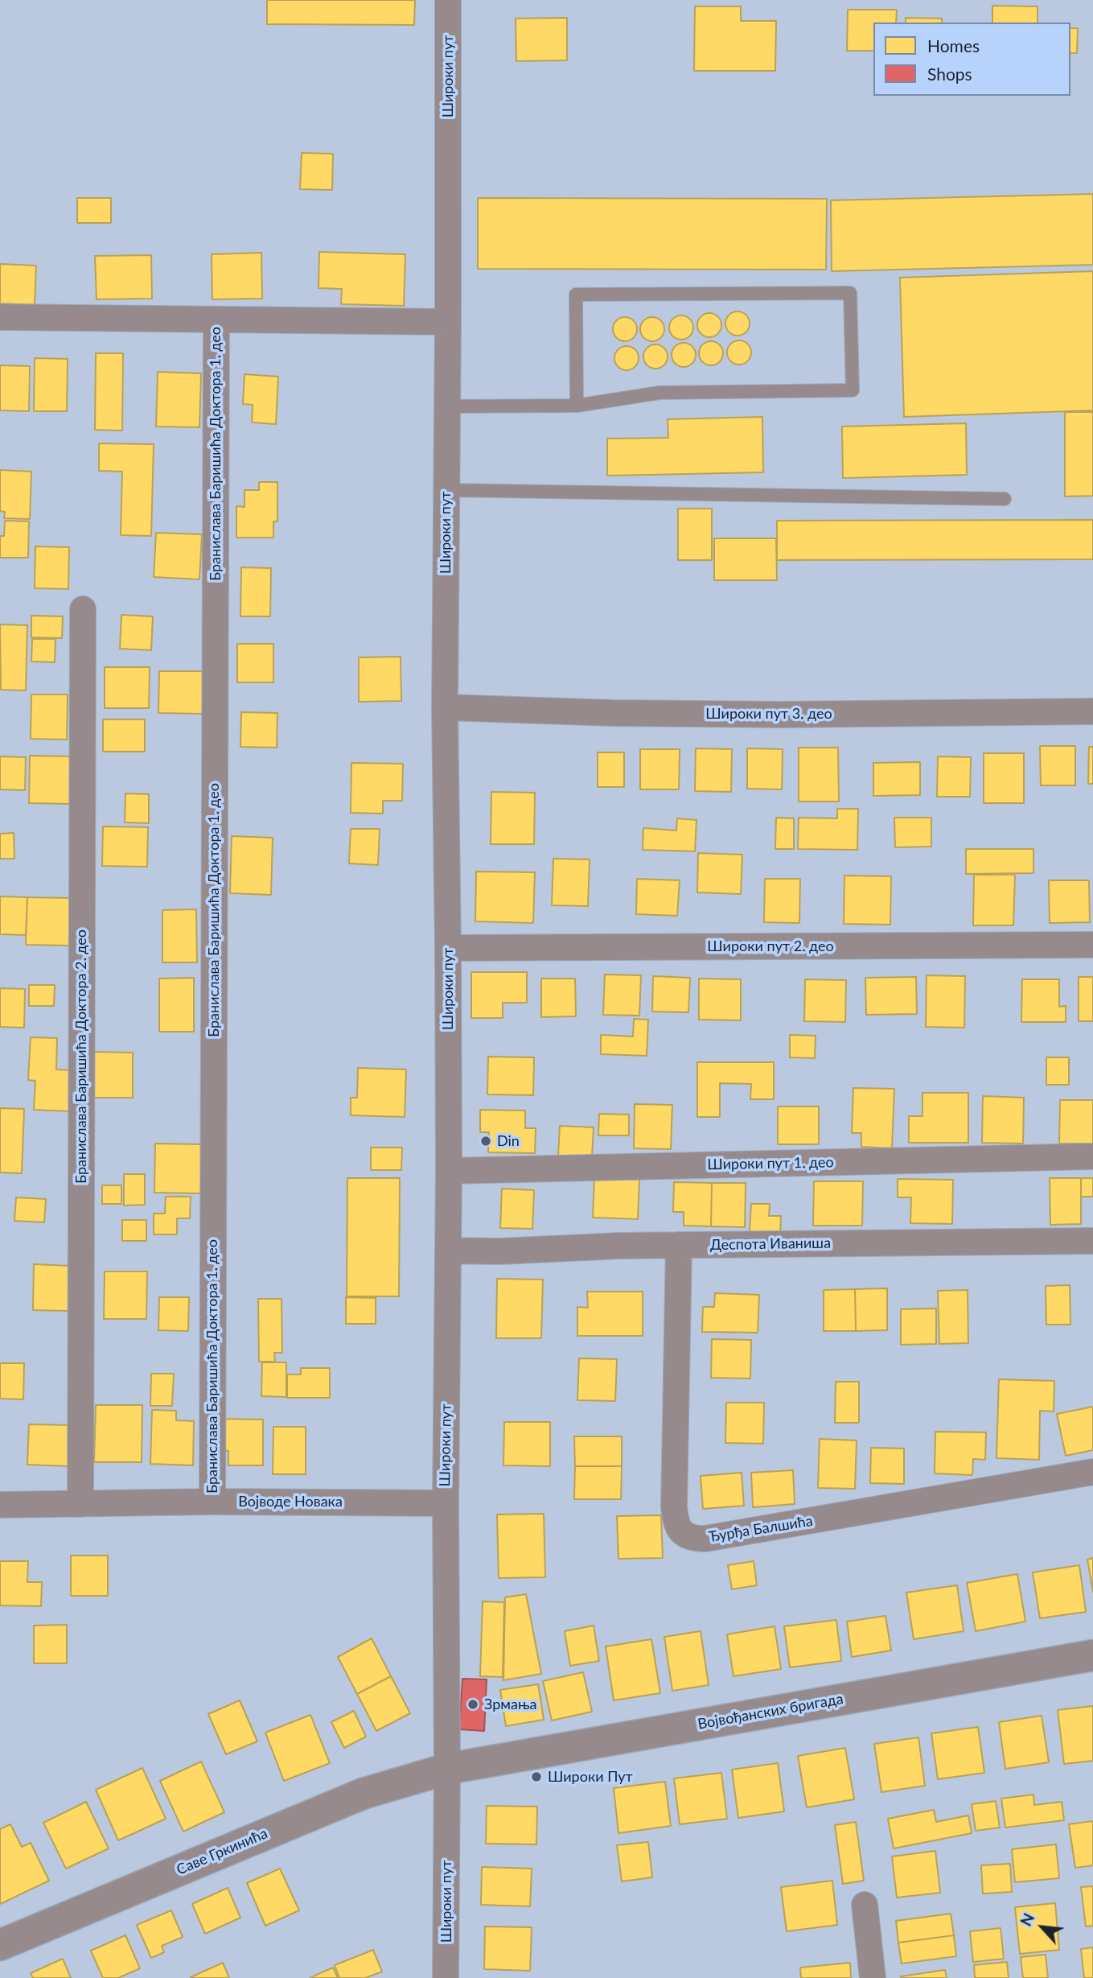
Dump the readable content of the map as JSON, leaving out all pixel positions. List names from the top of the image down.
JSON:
{
  "streets": {
    "street": [
      "Широки пут",
      "Бранислава Баришића Доктора 1. део",
      "Широки пут 3. део",
      "Широки пут 2. део",
      "Бранислава Баришића Доктора 2. део",
      "Широки пут 1. део",
      "Деспота Иваниша",
      "Војводе Новака",
      "Ђурђа Балшића",
      "Војвођанских бригада",
      "Саве Гркинића"
    ]
  },
  "crossings": [
    ["Широки пут", "Широки пут 3. део"],
    ["Широки пут", "Широки пут 2. део"],
    ["Широки пут", "Широки пут 1. део"],
    ["Широки пут", "Деспота Иваниша"],
    ["Широки пут", "Војводе Новака"],
    ["Широки пут", "Војвођанских бригада"],
    ["Широки пут", "Саве Гркинића"],
    ["Бранислава Баришића Доктора 1. део", "Војводе Новака"],
    ["Бранислава Баришића Доктора 2. део", "Војводе Новака"],
    ["Деспота Иваниша", "Ђурђа Балшића"],
    ["Војвођанских бригада", "Саве Гркинића"]
  ],
  "places": ["Din", "Зрмања", "Широки Пут"],
  "legend": ["Homes", "Shops"],
  "north": "top left"
}
